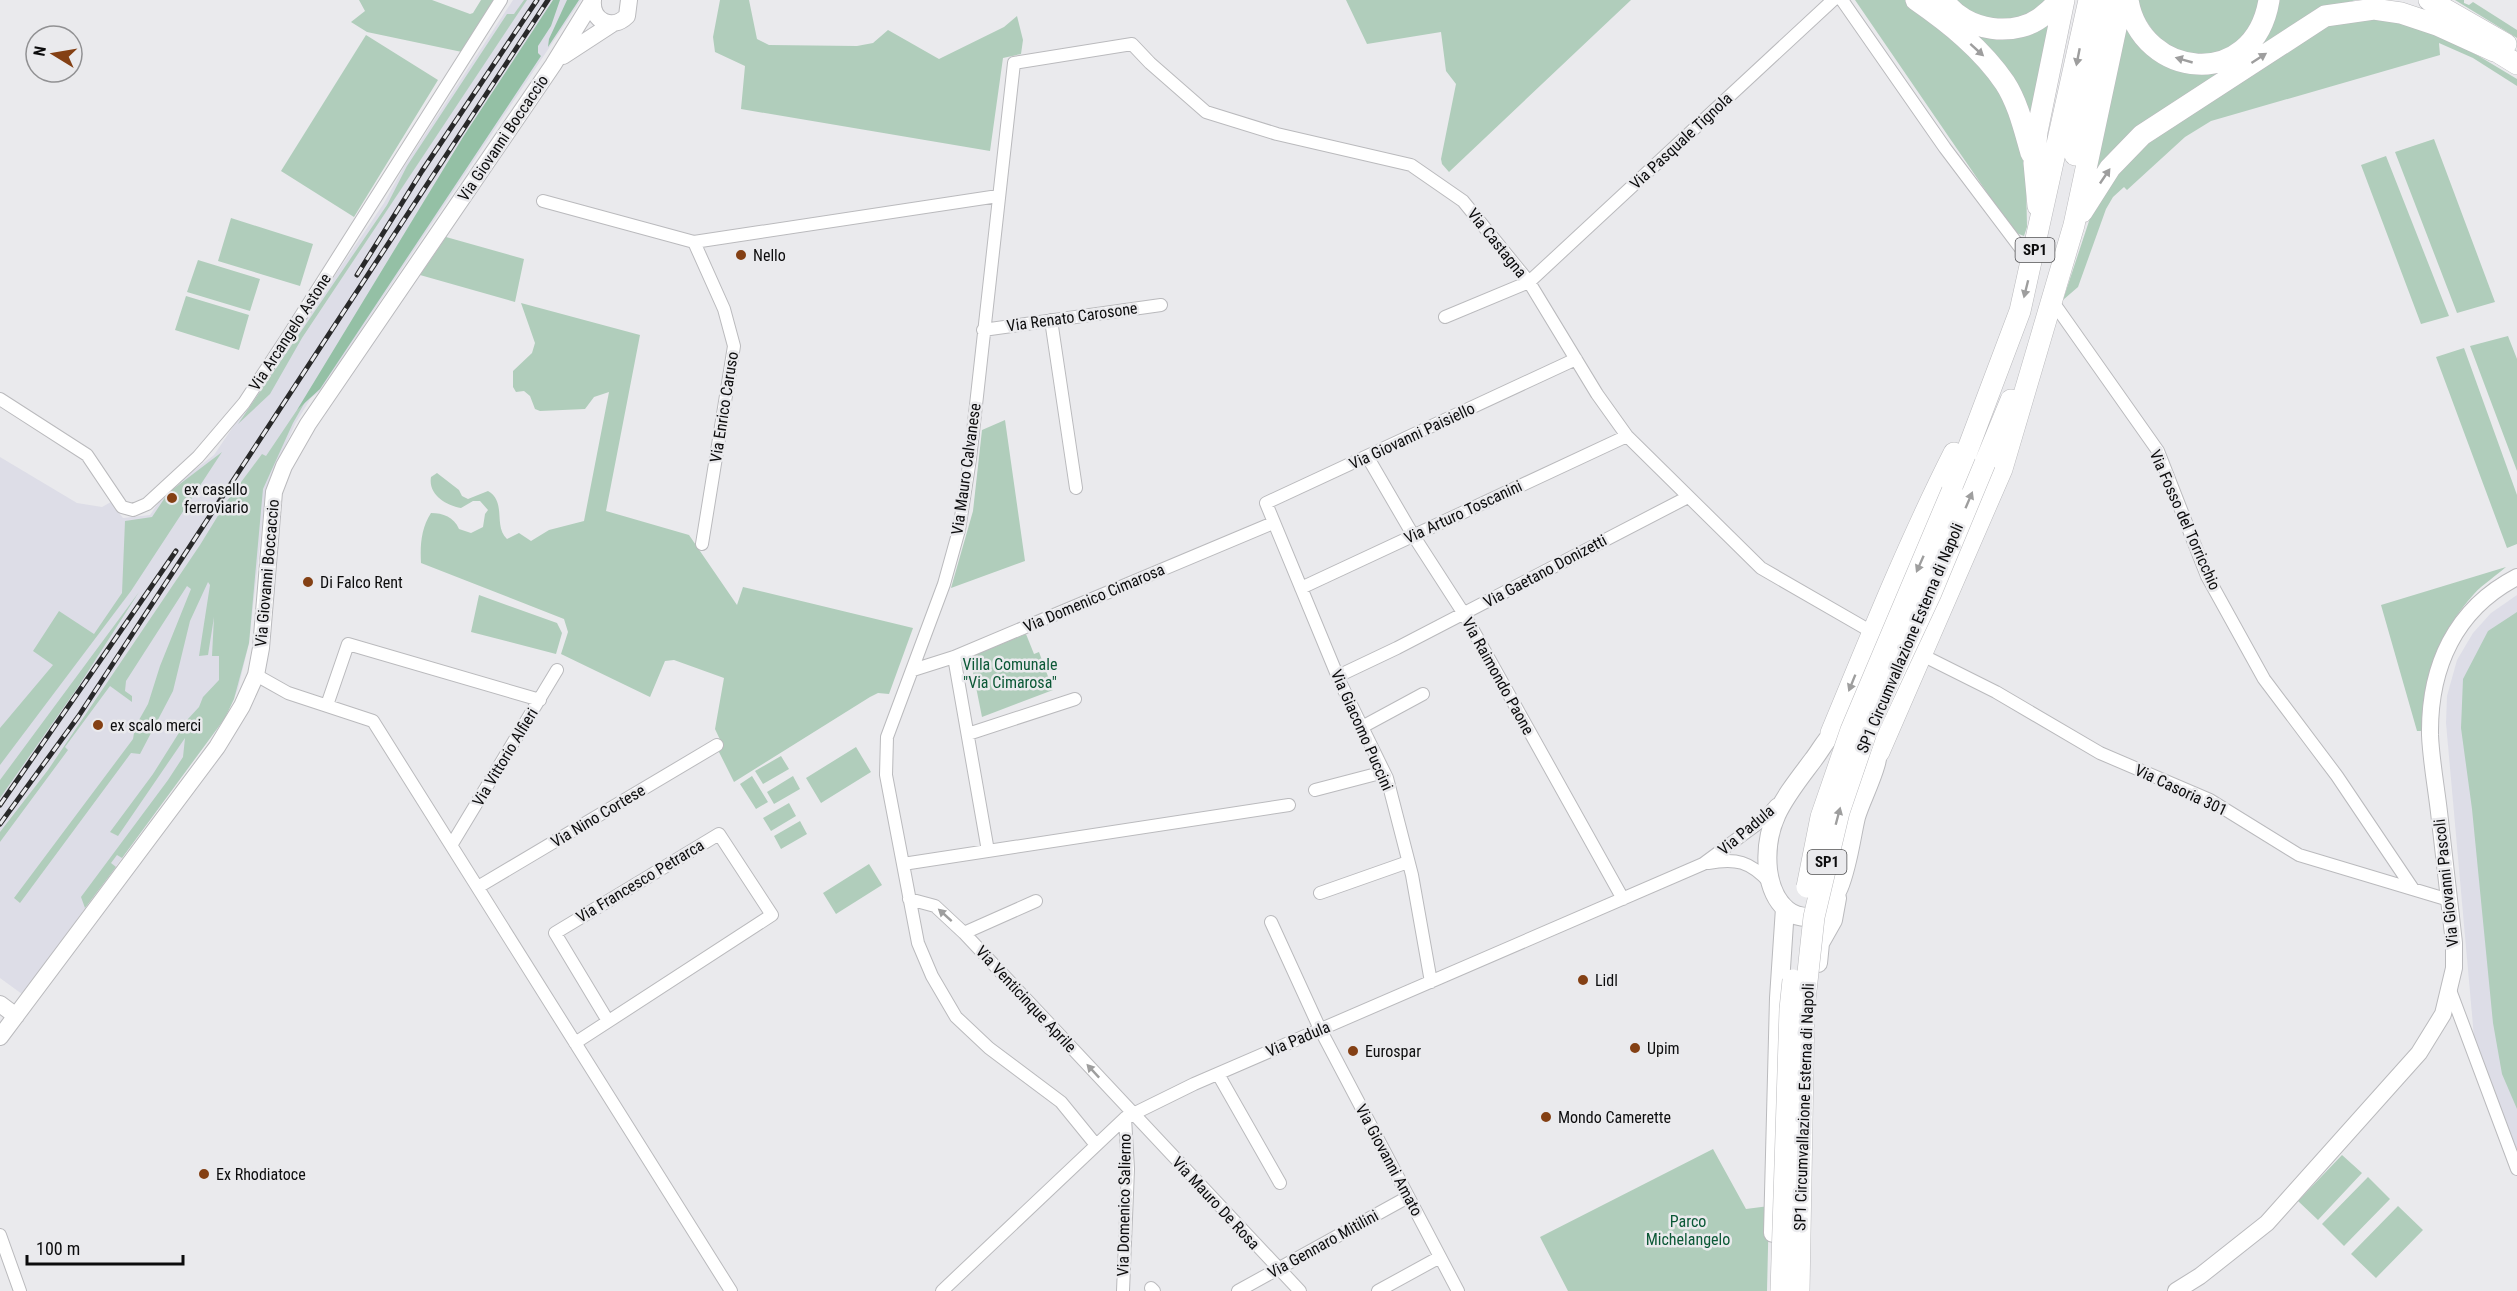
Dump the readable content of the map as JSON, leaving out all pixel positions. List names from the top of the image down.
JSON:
{
  "streets": {
    "highway": ["SP1", "SP1 Circumvallazione Esterna di Napoli"],
    "street": [
      "Via Giovanni Boccaccio",
      "Via Pasquale Tignola",
      "Via Castagna",
      "Via Renato Carosone",
      "Via Arcangelo Astone",
      "Via Enrico Caruso",
      "Via Giovanni Paisiello",
      "Via Mauro Calvanese",
      "Via Arturo Toscanini",
      "Via Fosso del Torricchio",
      "Via Gaetano Donizetti",
      "Via Domenico Cimarosa",
      "Via Raimondo Paone",
      "Via Giacomo Puccini",
      "Via Vittorio Alfieri",
      "Via Casoria 301",
      "Via Nino Cortese",
      "Via Padula",
      "Via Francesco Petrarca",
      "Via Giovanni Pascoli",
      "Via Venticinque Aprile",
      "Via Giovanni Amato",
      "Via Mauro De Rosa",
      "Via Domenico Salierno",
      "Via Gennaro Mitilini"
    ]
  },
  "crossings": [
    ["Via Pasquale Tignola", "Via Castagna"],
    ["Via Castagna", "Via Giovanni Paisiello"],
    ["Via Castagna", "Via Mauro Calvanese"],
    ["Via Castagna", "Via Arturo Toscanini"],
    ["Via Castagna", "Via Gaetano Donizetti"],
    ["SP1", "SP1 Circumvallazione Esterna di Napoli"],
    ["Via Renato Carosone", "Via Mauro Calvanese"],
    ["Via Giovanni Paisiello", "Via Domenico Cimarosa"],
    ["Via Giovanni Paisiello", "Via Raimondo Paone"],
    ["Via Giovanni Paisiello", "Via Giacomo Puccini"],
    ["Via Mauro Calvanese", "Via Domenico Cimarosa"],
    ["Via Mauro Calvanese", "Via Padula"],
    ["Via Mauro Calvanese", "Via Venticinque Aprile"],
    ["Via Arturo Toscanini", "Via Raimondo Paone"],
    ["Via Arturo Toscanini", "Via Giacomo Puccini"],
    ["Via Fosso del Torricchio", "Via Casoria 301"],
    ["Via Gaetano Donizetti", "Via Raimondo Paone"],
    ["Via Gaetano Donizetti", "Via Giacomo Puccini"],
    ["Via Domenico Cimarosa", "Via Giacomo Puccini"],
    ["Via Raimondo Paone", "Via Padula"],
    ["Via Giacomo Puccini", "Via Padula"],
    ["Via Casoria 301", "Via Giovanni Pascoli"],
    ["Via Padula", "Via Venticinque Aprile"],
    ["Via Padula", "Via Giovanni Amato"],
    ["Via Padula", "Via Mauro De Rosa"],
    ["Via Padula", "Via Domenico Salierno"],
    ["Via Venticinque Aprile", "Via Mauro De Rosa"],
    ["Via Venticinque Aprile", "Via Domenico Salierno"],
    ["Via Giovanni Amato", "Via Gennaro Mitilini"],
    ["Via Mauro De Rosa", "Via Domenico Salierno"],
    ["Via Mauro De Rosa", "Via Gennaro Mitilini"]
  ],
  "one_way": ["Via Venticinque Aprile"],
  "parks": ["Villa Comunale \"Via Cimarosa\"", "Parco Michelangelo"],
  "places": [
    "Nello",
    "ex casello ferroviario",
    "Di Falco Rent",
    "ex scalo merci",
    "Lidl",
    "Upim",
    "Eurospar",
    "Mondo Camerette",
    "Ex Rhodiatoce"
  ],
  "scale_bar": "100 m",
  "north": "left"
}
